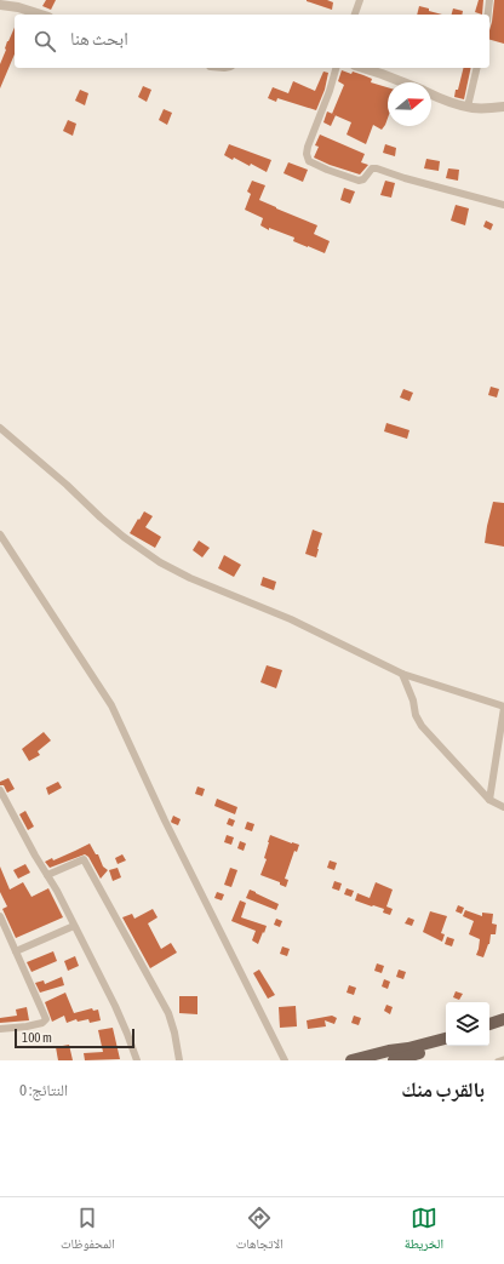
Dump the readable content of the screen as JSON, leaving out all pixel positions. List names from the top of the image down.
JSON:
{
  "scale_bar": "100 m",
  "north": "right",
  "page": {
    "search": "ابحث هنا",
    "scale": "100 m",
    "heading": ["بالقرب منك", "النتائج: 0"],
    "nav": ["الخريطة", "الاتجاهات", "المحفوظات"]
  }
}
